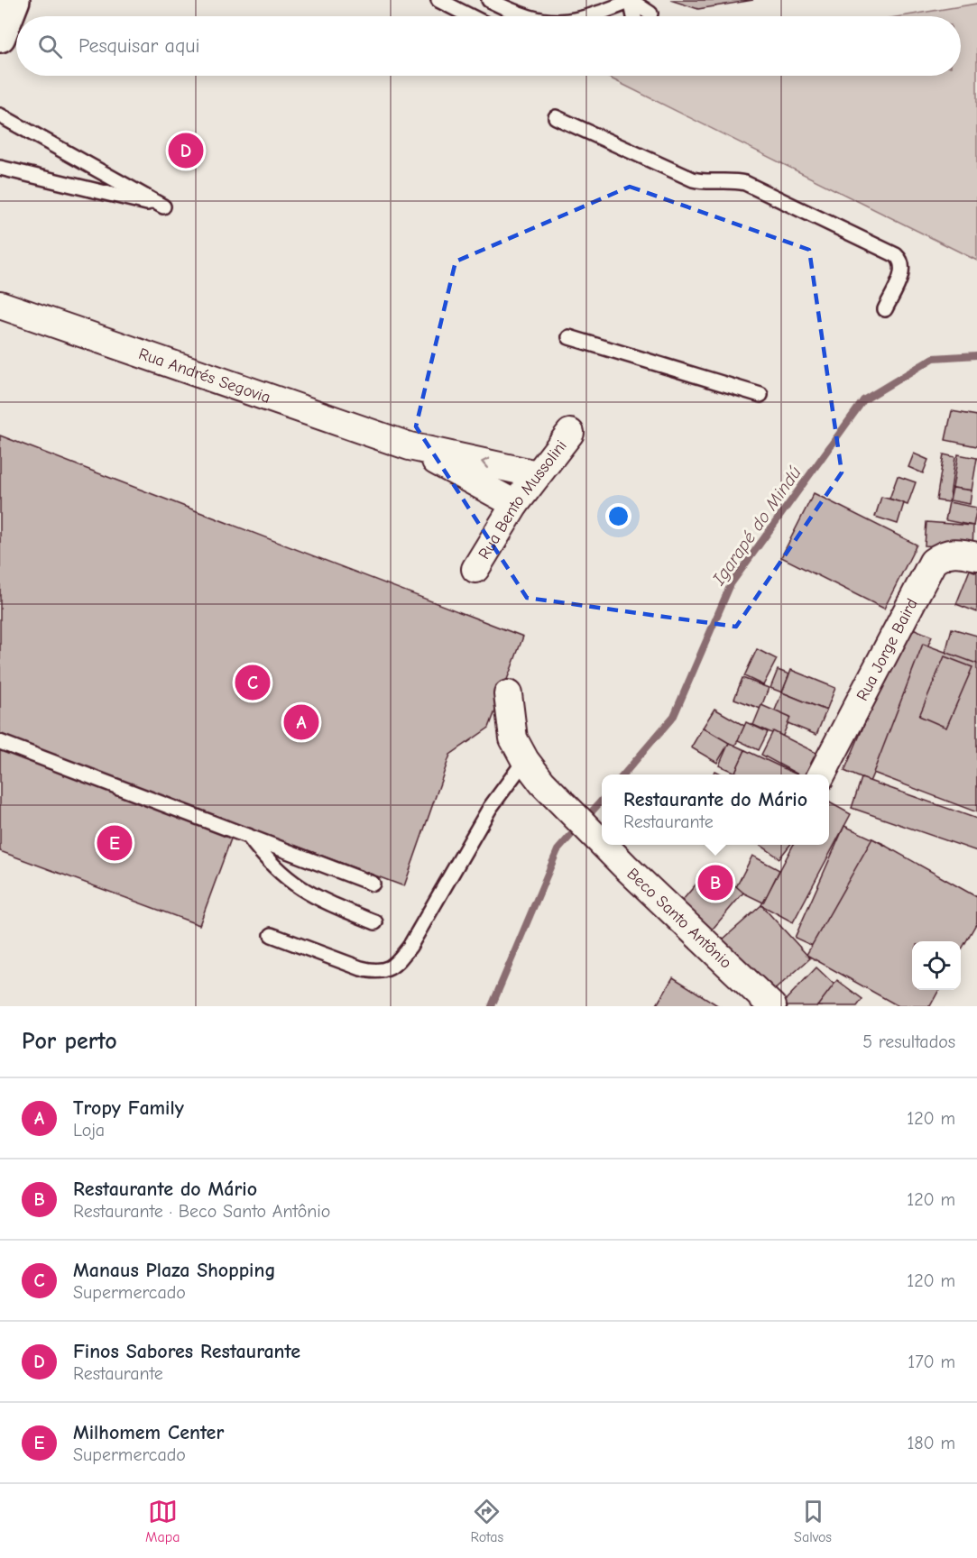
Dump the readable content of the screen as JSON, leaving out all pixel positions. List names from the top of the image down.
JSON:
{
  "streets": {
    "street": [
      "Rua Andrés Segovia",
      "Rua Bento Mussolini",
      "Rua Jorge Baird",
      "Beco Santo Antônio"
    ]
  },
  "crossings": [
    ["Rua Andrés Segovia", "Rua Bento Mussolini"]
  ],
  "water": ["Igarapé do Mindú"],
  "page": {
    "search": "Pesquisar aqui",
    "pins": [
      "D",
      "C",
      "A",
      "E",
      "B"
    ],
    "popup": ["Restaurante do Mário", "Restaurante"],
    "heading": ["Por perto", "5 resultados"],
    "list": [
      {
        "mark": "A",
        "name": "Tropy Family",
        "note": "Loja",
        "value": "120 m"
      },
      {
        "mark": "B",
        "name": "Restaurante do Mário",
        "note": "Restaurante · Beco Santo Antônio",
        "value": "120 m"
      },
      {
        "mark": "C",
        "name": "Manaus Plaza Shopping",
        "note": "Supermercado",
        "value": "120 m"
      },
      {
        "mark": "D",
        "name": "Finos Sabores Restaurante",
        "note": "Restaurante",
        "value": "170 m"
      },
      {
        "mark": "E",
        "name": "Milhomem Center",
        "note": "Supermercado",
        "value": "180 m"
      }
    ],
    "nav": ["Mapa", "Rotas", "Salvos"]
  }
}
